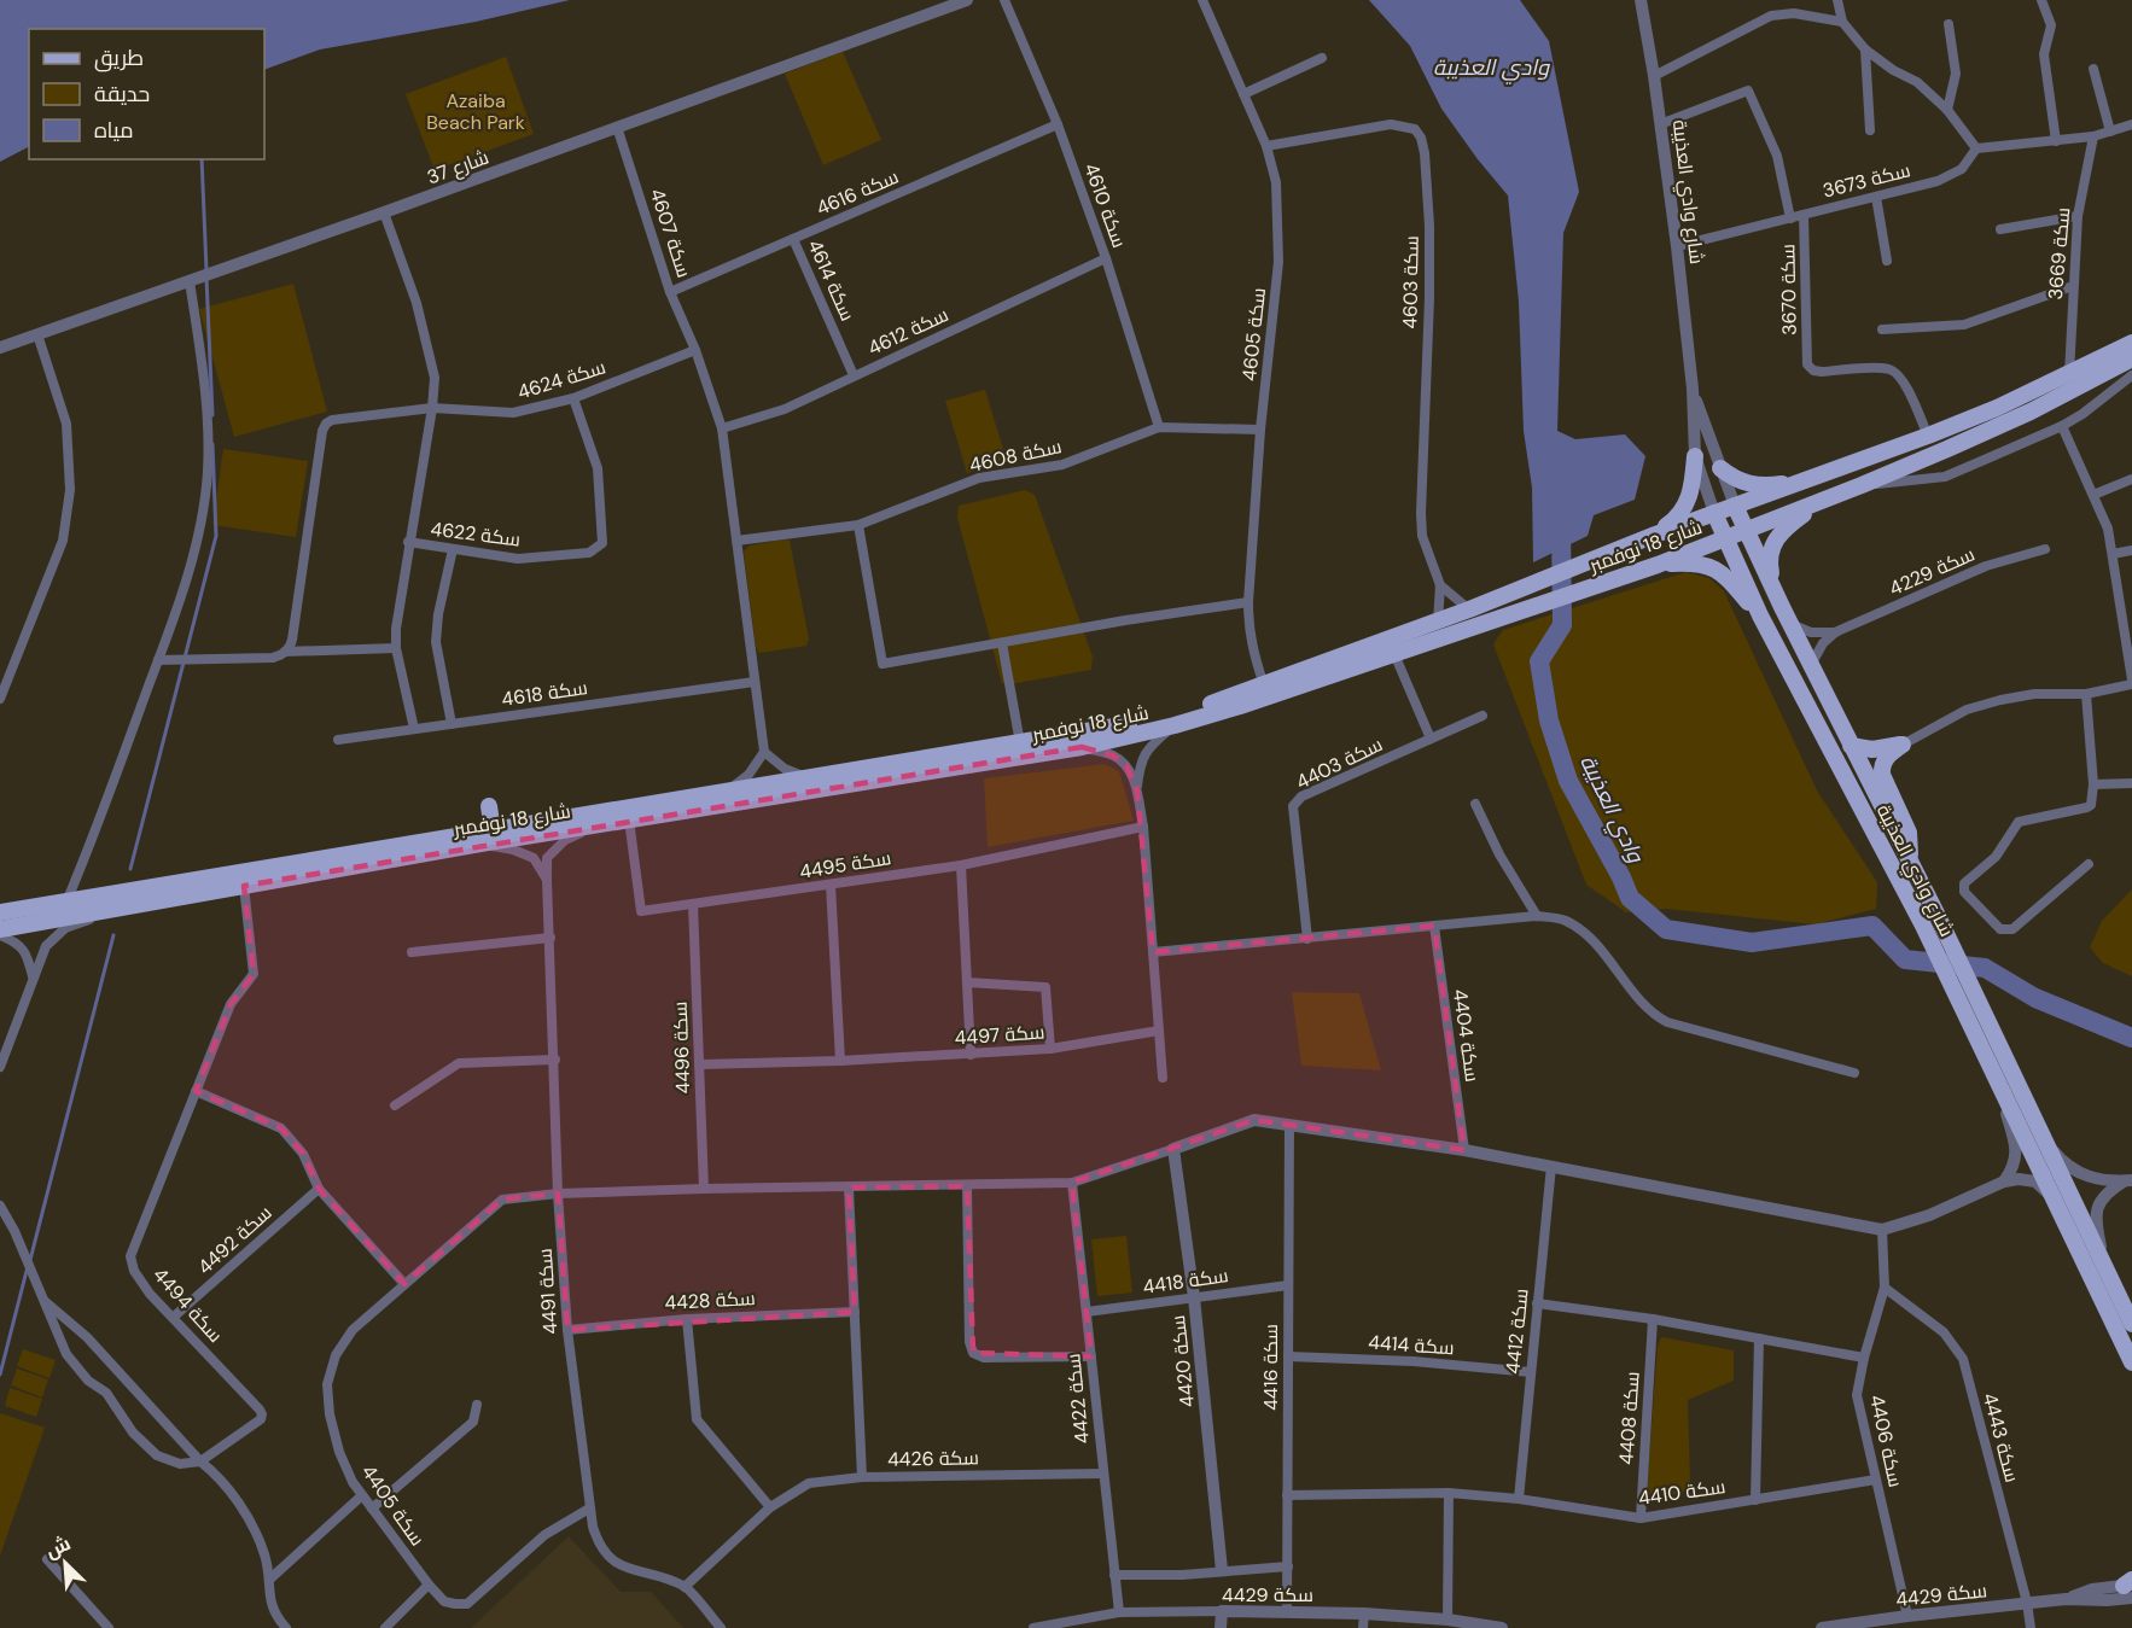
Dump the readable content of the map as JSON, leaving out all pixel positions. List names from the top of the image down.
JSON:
{
  "streets": {
    "main road": ["شارع وادي العذيبة", "شارع 18 نوفمبر"],
    "street": [
      "شارع 37",
      "سكة 3673",
      "سكة 4616",
      "سكة 4610",
      "سكة 4607",
      "سكة 3669",
      "سكة 4614",
      "سكة 4603",
      "سكة 3670",
      "سكة 4612",
      "سكة 4605",
      "سكة 4624",
      "سكة 4608",
      "سكة 4622",
      "سكة 4229",
      "سكة 4618",
      "سكة 4403",
      "سكة 4495",
      "سكة 4497",
      "سكة 4404",
      "سكة 4496",
      "سكة 4492",
      "سكة 4418",
      "سكة 4491",
      "سكة 4428",
      "سكة 4494",
      "سكة 4412",
      "سكة 4414",
      "سكة 4420",
      "سكة 4416",
      "سكة 4422",
      "سكة 4408",
      "سكة 4443",
      "سكة 4406",
      "سكة 4426",
      "سكة 4410",
      "سكة 4405",
      "سكة 4429"
    ]
  },
  "crossings": [
    ["شارع 37", "سكة 4607"],
    ["سكة 3673", "شارع وادي العذيبة"],
    ["سكة 3673", "سكة 3670"],
    ["سكة 4616", "سكة 4610"],
    ["سكة 4616", "سكة 4607"],
    ["سكة 4616", "سكة 4614"],
    ["شارع وادي العذيبة", "شارع 18 نوفمبر"],
    ["شارع وادي العذيبة", "سكة 4229"],
    ["سكة 4610", "سكة 4612"],
    ["سكة 4610", "سكة 4608"],
    ["سكة 4607", "سكة 4624"],
    ["سكة 3669", "شارع 18 نوفمبر"],
    ["سكة 4614", "سكة 4612"],
    ["سكة 4603", "سكة 4605"],
    ["سكة 4603", "شارع 18 نوفمبر"],
    ["سكة 3670", "شارع 18 نوفمبر"],
    ["سكة 4605", "سكة 4608"],
    ["سكة 4605", "شارع 18 نوفمبر"],
    ["سكة 4624", "سكة 4622"],
    ["شارع 18 نوفمبر", "سكة 4495"],
    ["شارع 18 نوفمبر", "سكة 4491"],
    ["شارع 18 نوفمبر", "سكة 4494"],
    ["سكة 4495", "سكة 4496"],
    ["سكة 4497", "سكة 4496"],
    ["سكة 4496", "سكة 4405"],
    ["سكة 4492", "سكة 4494"],
    ["سكة 4418", "سكة 4420"],
    ["سكة 4418", "سكة 4416"],
    ["سكة 4418", "سكة 4422"],
    ["سكة 4491", "سكة 4428"],
    ["سكة 4491", "سكة 4426"],
    ["سكة 4491", "سكة 4405"],
    ["سكة 4412", "سكة 4414"],
    ["سكة 4412", "سكة 4410"],
    ["سكة 4414", "سكة 4416"],
    ["سكة 4420", "سكة 4405"],
    ["سكة 4416", "سكة 4410"],
    ["سكة 4416", "سكة 4429"],
    ["سكة 4422", "سكة 4426"],
    ["سكة 4422", "سكة 4405"],
    ["سكة 4422", "سكة 4429"],
    ["سكة 4408", "سكة 4410"],
    ["سكة 4443", "سكة 4406"],
    ["سكة 4443", "سكة 4429"],
    ["سكة 4406", "سكة 4410"],
    ["سكة 4406", "سكة 4429"]
  ],
  "water": ["وادي العذيبة"],
  "parks": ["Azaiba Beach Park"],
  "legend": ["طريق", "حديقة", "مياه"],
  "north": "top left"
}
